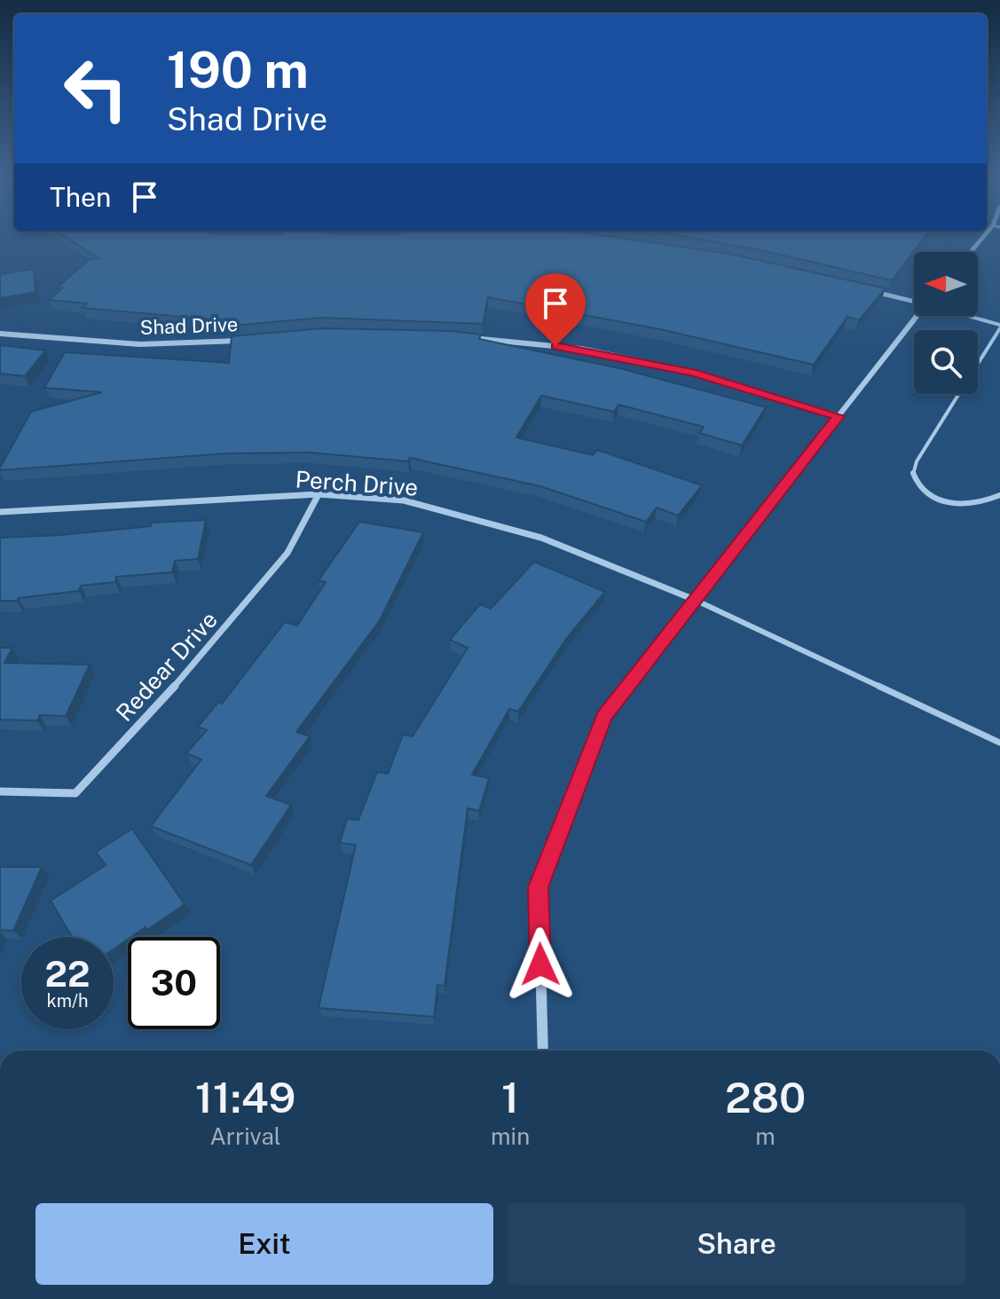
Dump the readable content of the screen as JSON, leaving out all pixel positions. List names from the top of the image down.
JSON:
{
  "streets": {
    "street": ["Shad Drive", "Perch Drive", "Redear Drive"]
  },
  "crossings": [
    ["Perch Drive", "Redear Drive"]
  ],
  "north": "left",
  "page": {
    "turn": ["190 m", "Shad Drive"],
    "then": "Then",
    "speed": "22 km/h",
    "limit": "30",
    "eta": [
      "11:49",
      "Arrival",
      "1",
      "min",
      "280",
      "m"
    ],
    "buttons": ["Exit", "Share"]
  }
}
